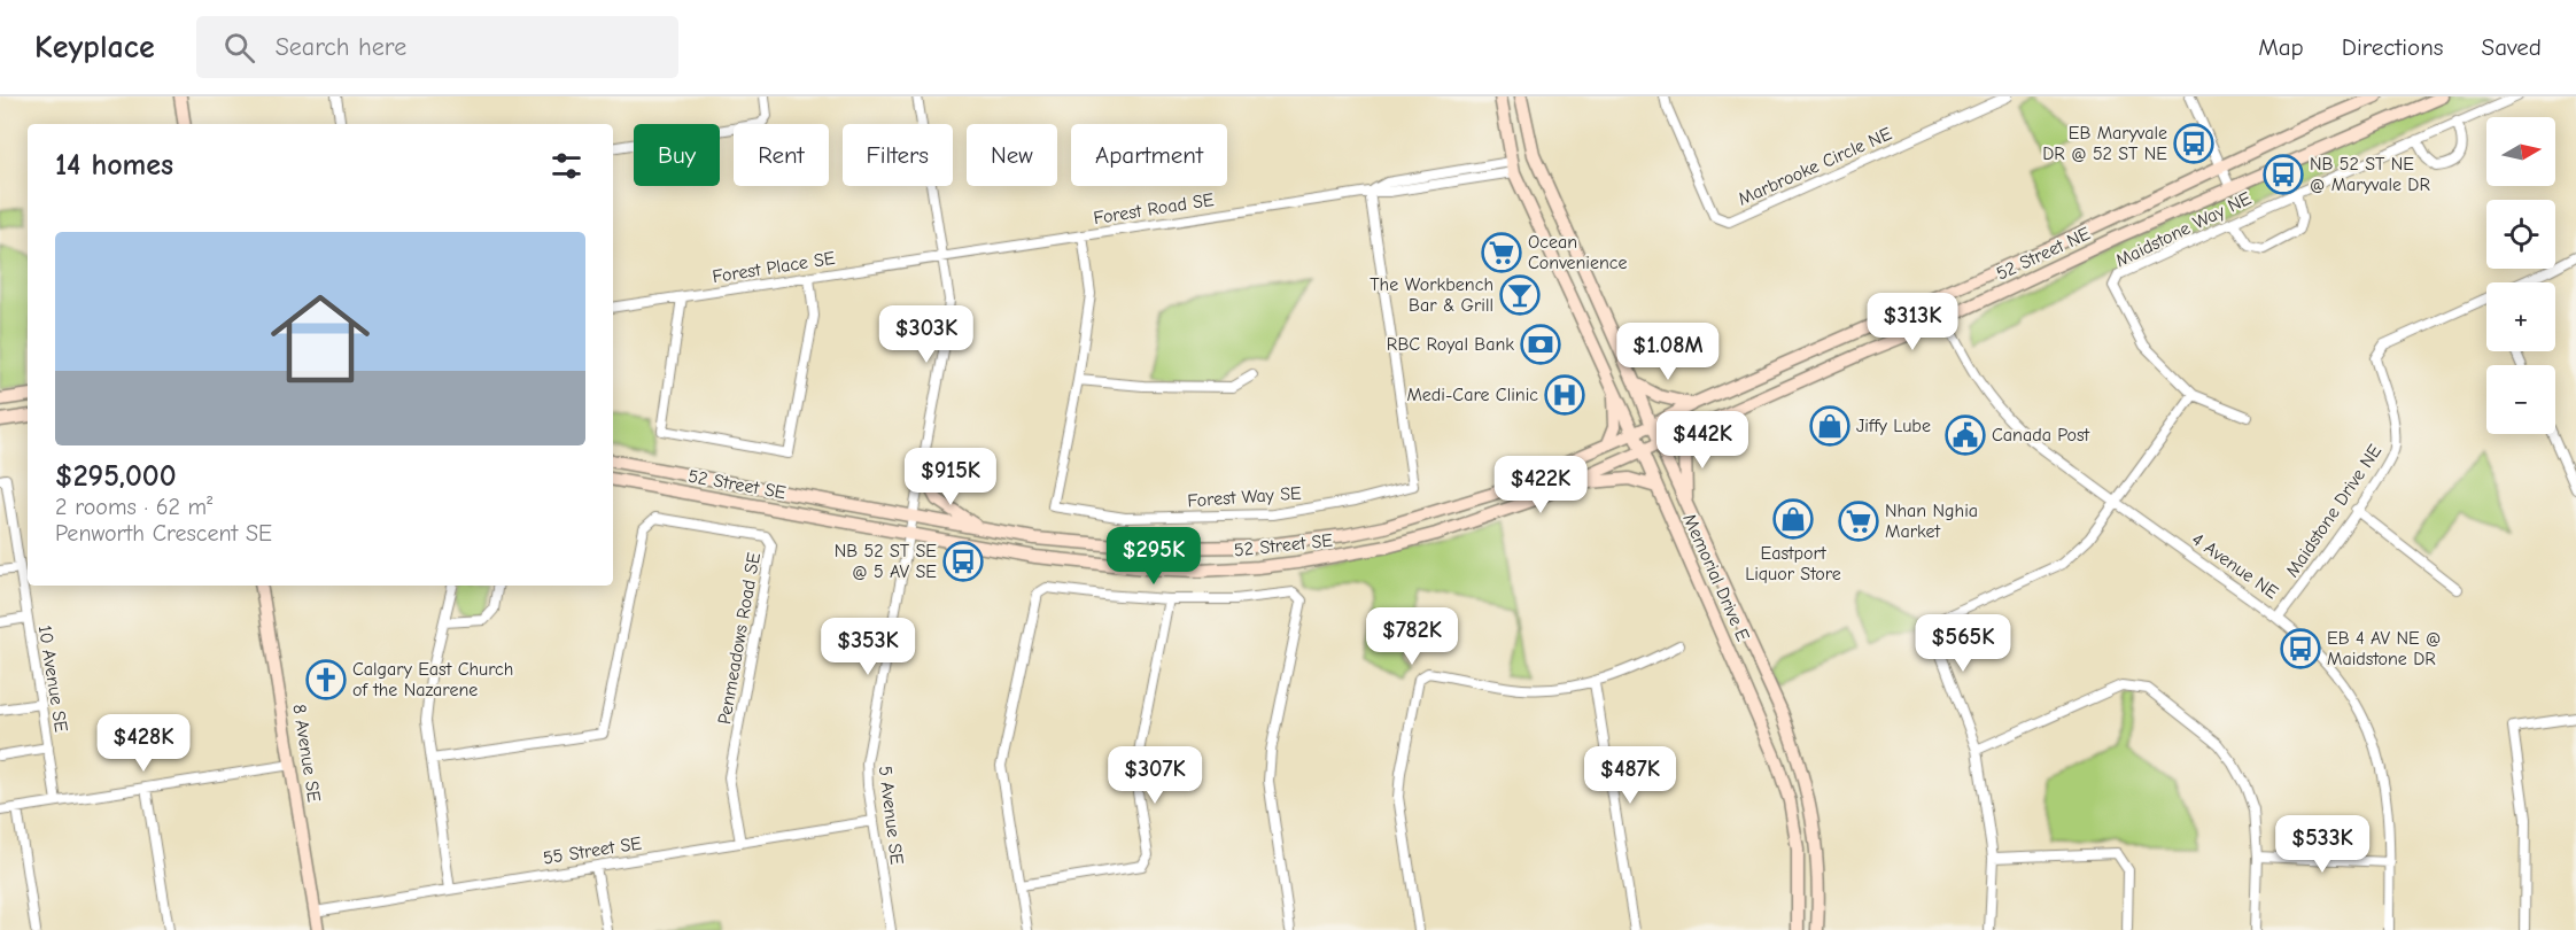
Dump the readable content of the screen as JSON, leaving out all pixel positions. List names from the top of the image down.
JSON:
{
  "streets": {
    "main road": [
      "52 Street NE",
      "52 Street SE",
      "4 Avenue NE",
      "Memorial Drive E",
      "8 Avenue SE"
    ],
    "street": [
      "Marbrooke Circle NE",
      "Forest Road SE",
      "Maidstone Way NE",
      "Forest Place SE",
      "Forest Way SE",
      "Maidstone Drive NE",
      "Penmeadows Road SE",
      "10 Avenue SE",
      "5 Avenue SE",
      "55 Street SE"
    ]
  },
  "crossings": [
    ["Forest Road SE", "Forest Place SE"],
    ["Forest Road SE", "Forest Way SE"],
    ["Forest Road SE", "Memorial Drive E"],
    ["Forest Road SE", "5 Avenue SE"],
    ["52 Street NE", "52 Street SE"],
    ["52 Street NE", "4 Avenue NE"],
    ["52 Street NE", "Memorial Drive E"],
    ["Forest Place SE", "5 Avenue SE"],
    ["52 Street SE", "Memorial Drive E"],
    ["52 Street SE", "5 Avenue SE"],
    ["Maidstone Drive NE", "4 Avenue NE"],
    ["Penmeadows Road SE", "55 Street SE"],
    ["8 Avenue SE", "55 Street SE"],
    ["5 Avenue SE", "55 Street SE"]
  ],
  "places": {
    "bus stop": [
      "EB Maryvale DR @ 52 ST NE",
      "NB 52 ST NE @ Maryvale DR",
      "NB 52 ST SE @ 5 AV SE",
      "EB 4 AV NE @ Maidstone DR"
    ],
    "supermarket": ["Ocean Convenience", "Nhan Nghia Market"],
    "bar": ["The Workbench Bar & Grill"],
    "bank": ["RBC Royal Bank"],
    "hospital": ["Medi-Care Clinic"],
    "shop": ["Jiffy Lube", "Eastport Liquor Store"],
    "public building": ["Canada Post"],
    "church": ["Calgary East Church of the Nazarene"]
  },
  "north": "right",
  "page": {
    "header": "Keyplace",
    "search": "Search here",
    "nav": ["Map", "Directions", "Saved"],
    "map_buttons": ["+", "−"],
    "chip": [
      "Buy",
      "Rent",
      "Filters",
      "New",
      "Apartment"
    ],
    "heading": "14 homes",
    "list": [
      {
        "name": "$295,000",
        "note": "2 rooms · 62 m² · Penworth Crescent SE"
      }
    ],
    "price": [
      "$313K",
      "$303K",
      "$1.08M",
      "$442K",
      "$915K",
      "$422K",
      "$295K",
      "$782K",
      "$565K",
      "$353K",
      "$428K",
      "$307K",
      "$487K",
      "$533K"
    ]
  }
}
